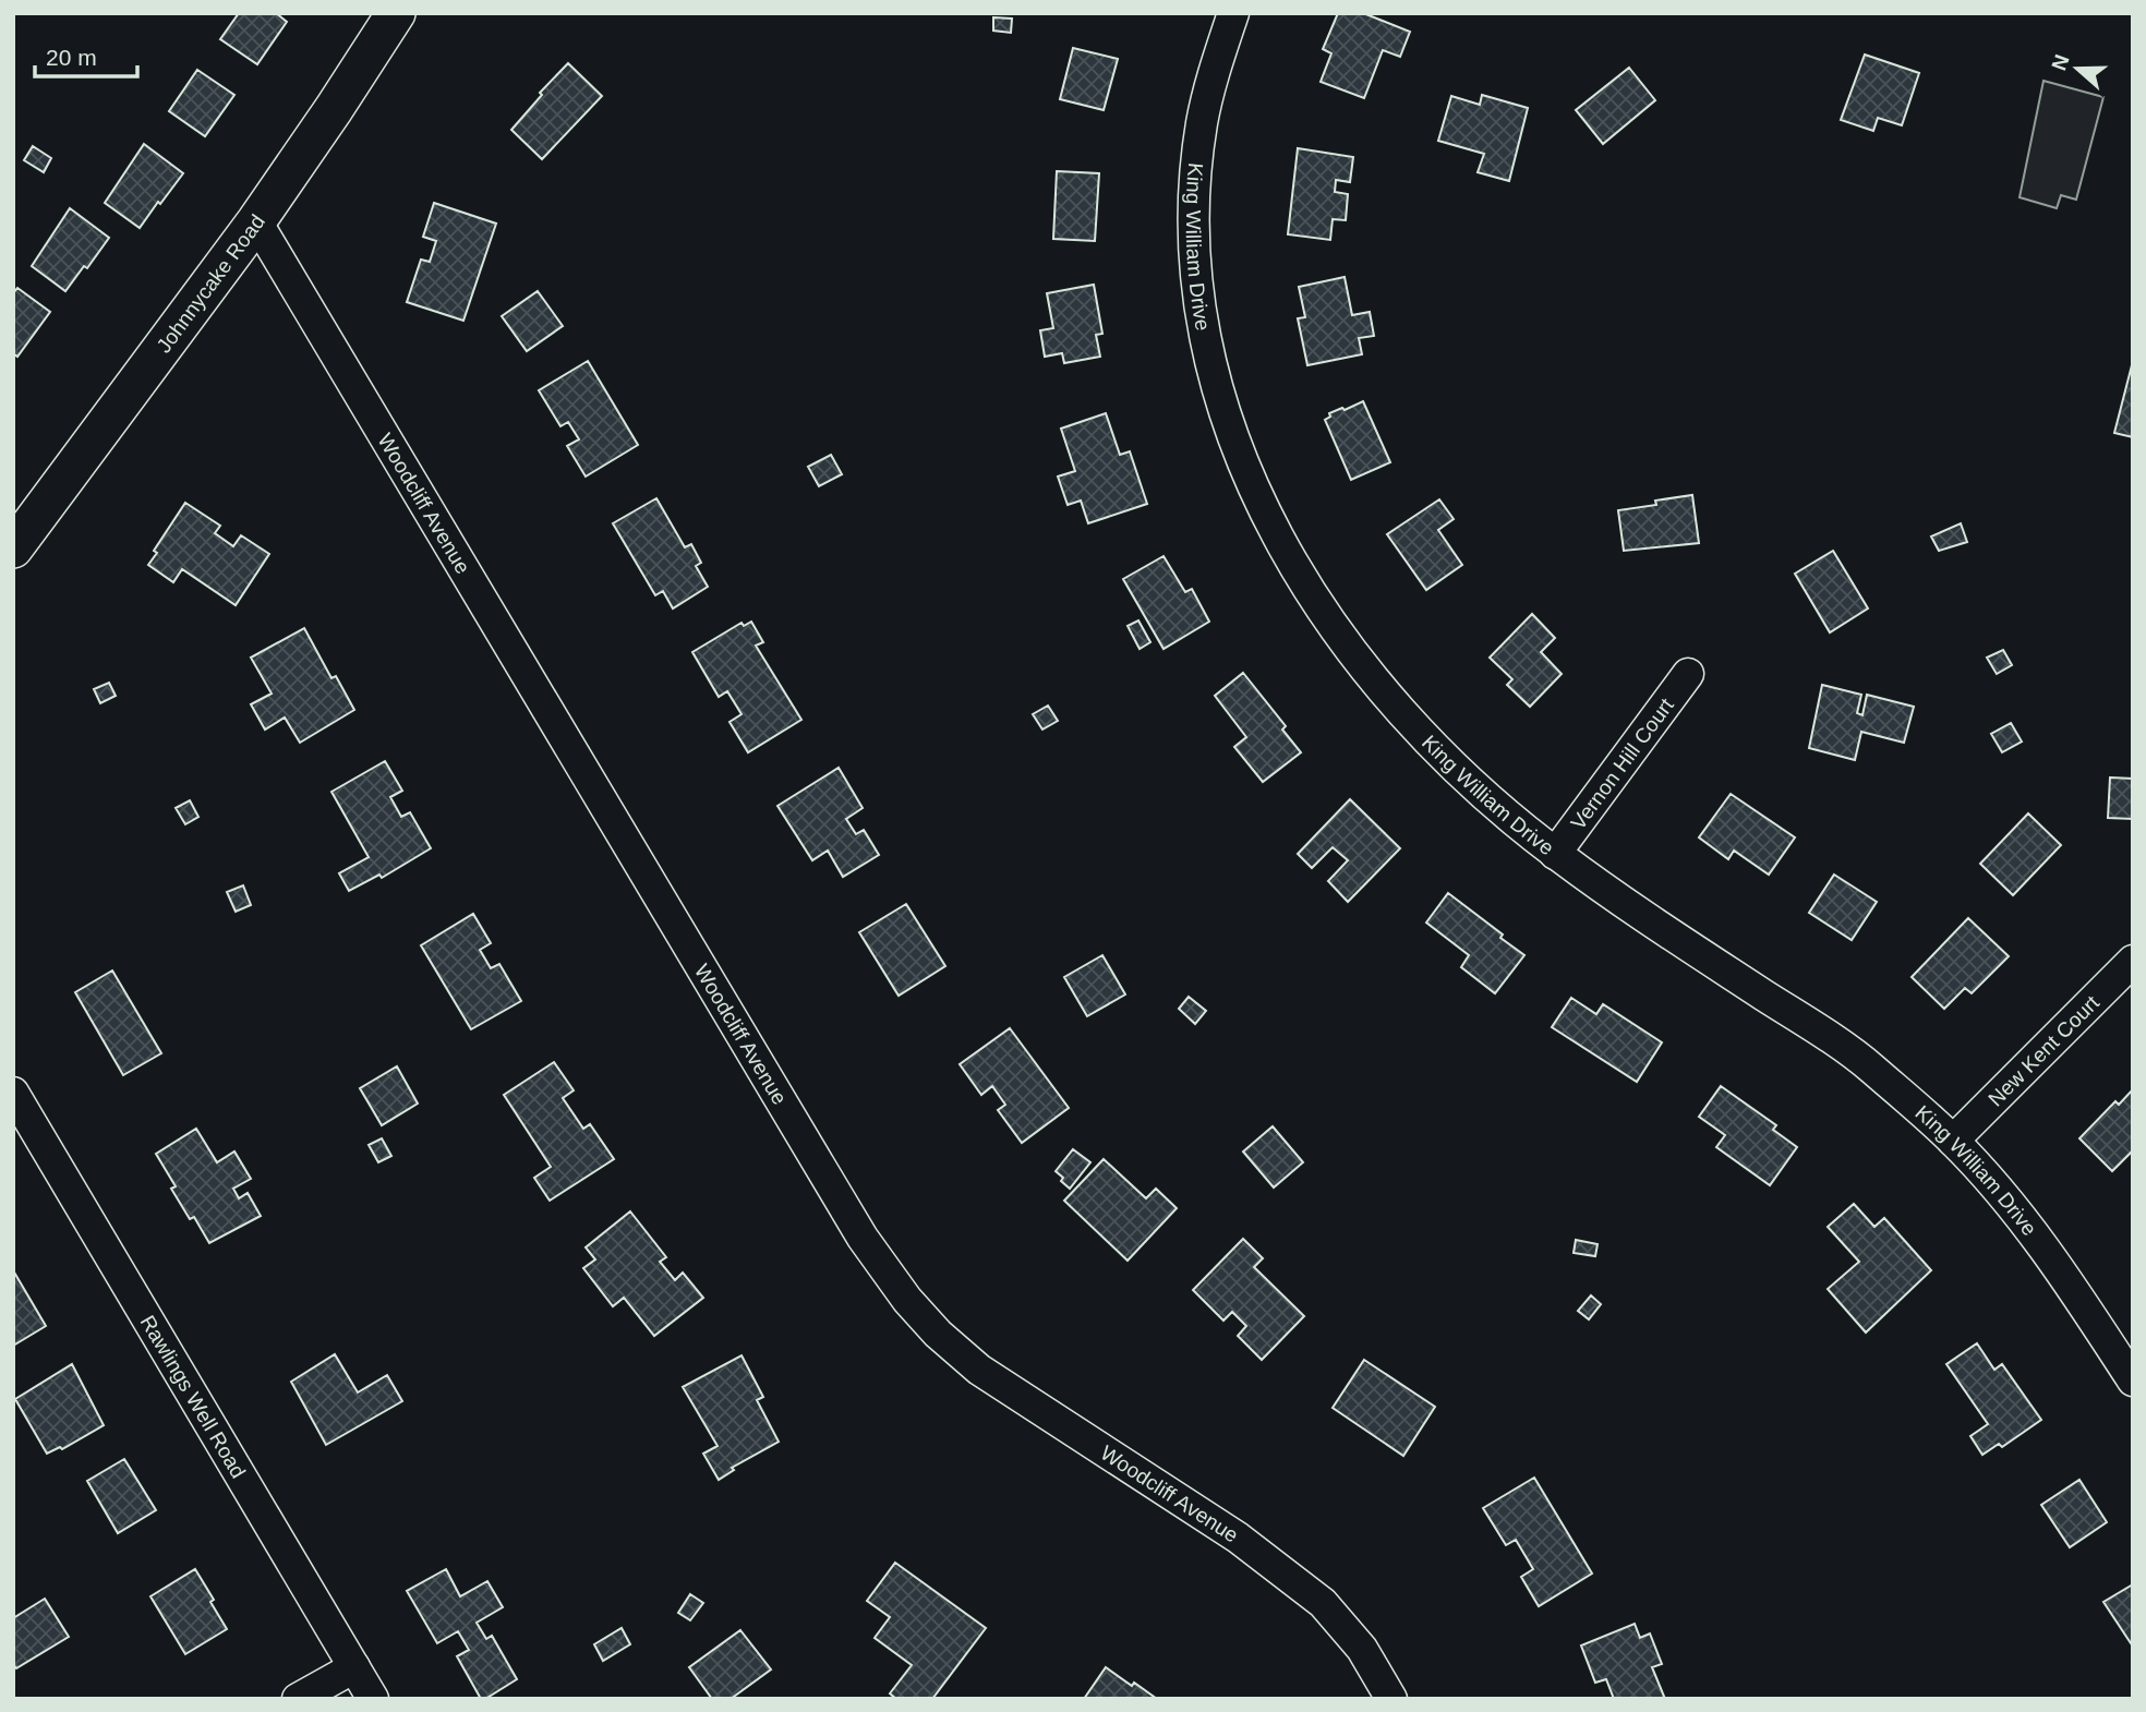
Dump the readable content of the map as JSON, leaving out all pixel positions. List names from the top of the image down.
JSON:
{
  "streets": {
    "street": [
      "King William Drive",
      "Johnnycake Road",
      "Woodcliff Avenue",
      "Vernon Hill Court",
      "New Kent Court",
      "Rawlings Well Road"
    ]
  },
  "crossings": [
    ["King William Drive", "Vernon Hill Court"],
    ["King William Drive", "New Kent Court"],
    ["Johnnycake Road", "Woodcliff Avenue"]
  ],
  "scale_bar": "20 m",
  "north": "left"
}
